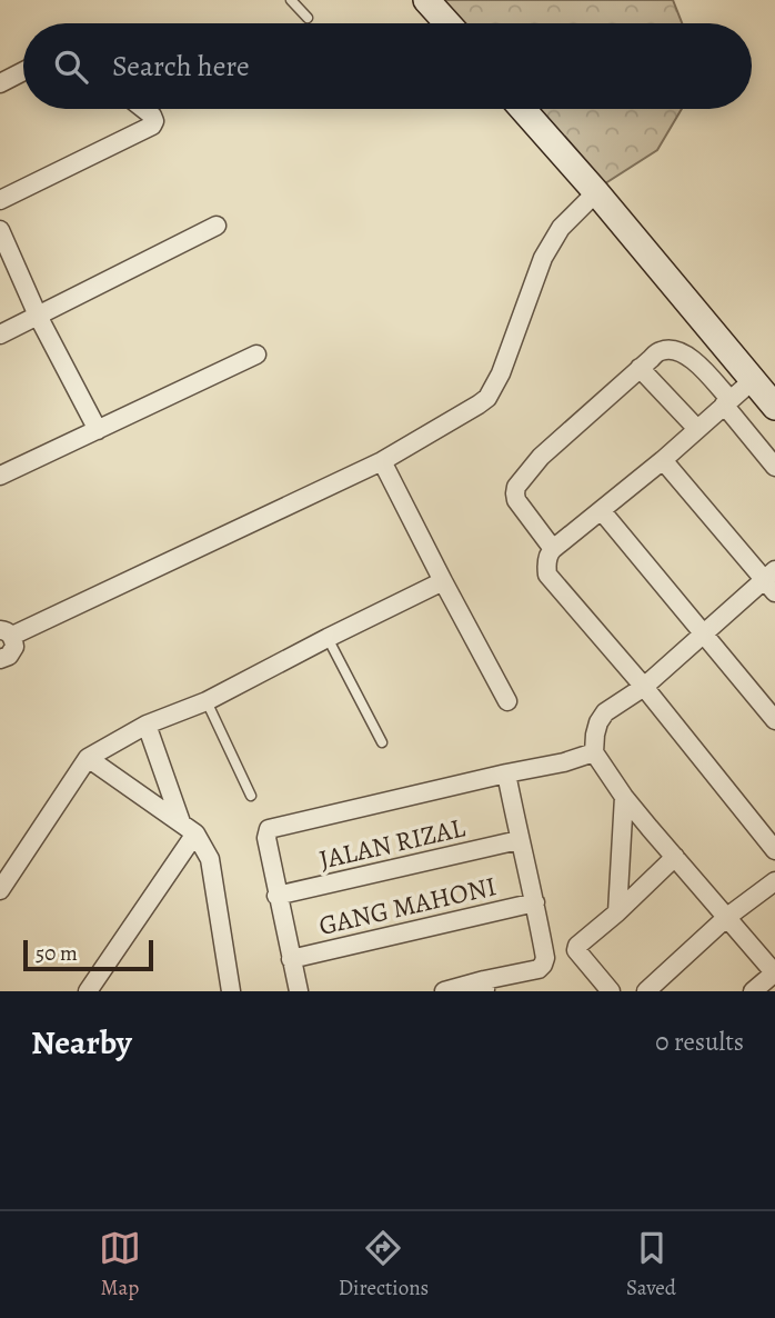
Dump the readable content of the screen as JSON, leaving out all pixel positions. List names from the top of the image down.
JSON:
{
  "streets": {
    "street": ["JALAN RIZAL", "GANG MAHONI"]
  },
  "scale_bar": "50 m",
  "page": {
    "search": "Search here",
    "scale": "50 m",
    "heading": ["Nearby", "0 results"],
    "nav": ["Map", "Directions", "Saved"]
  }
}
